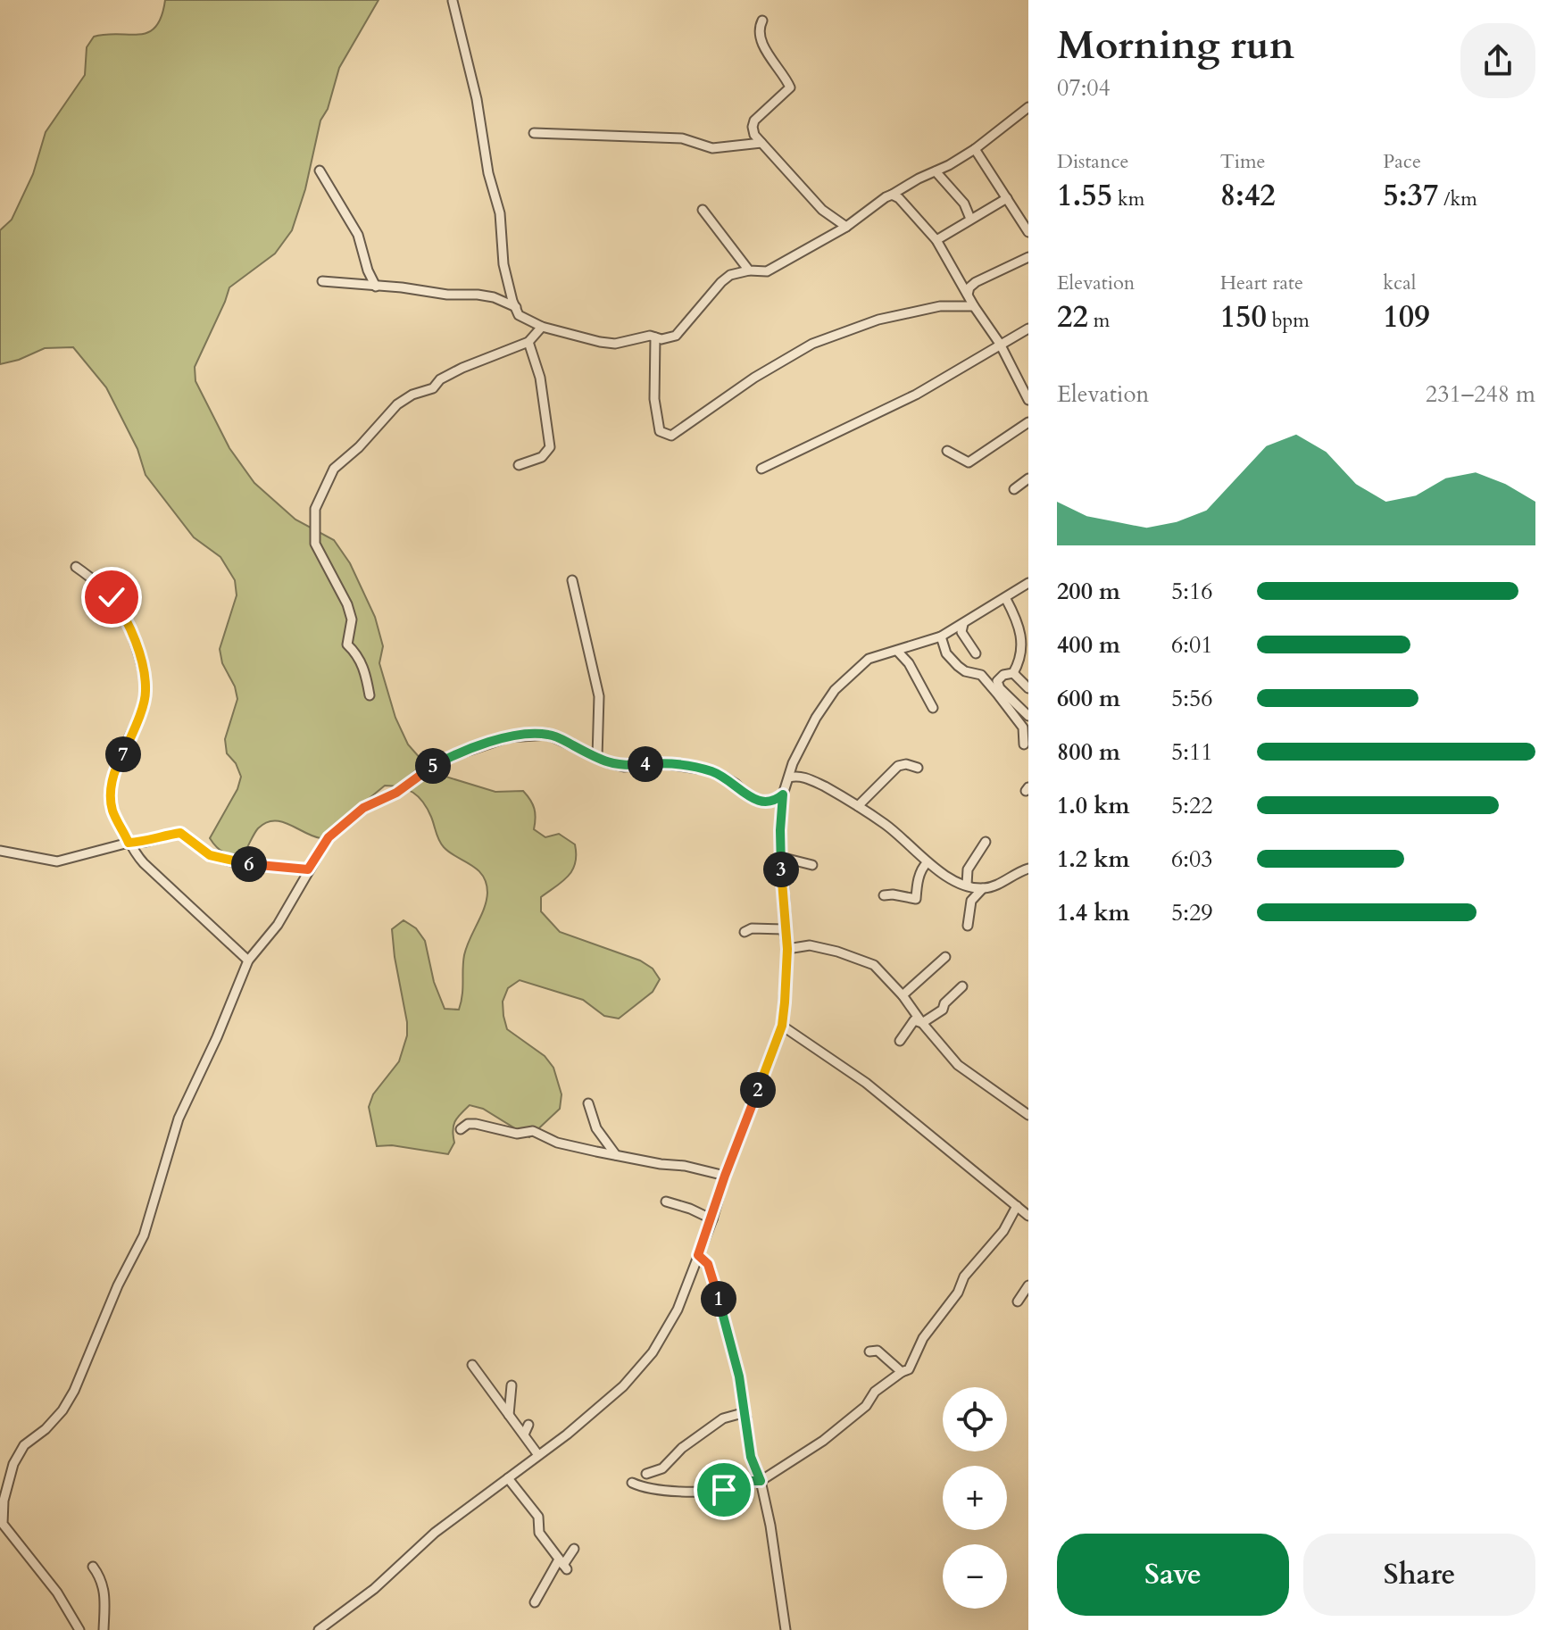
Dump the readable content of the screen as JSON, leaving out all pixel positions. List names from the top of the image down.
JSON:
{
  "page": {
    "heading": ["Morning run", "07:04"],
    "stats": [
      ["Distance", "1.55 km"],
      ["Time", "8:42"],
      ["Pace", "5:37 /km"],
      ["Elevation", "22 m"],
      ["Heart rate", "150 bpm"],
      ["kcal", "109"]
    ],
    "chart": ["Elevation", "231–248 m"],
    "list": [
      {
        "name": "200 m",
        "note": "5:16"
      },
      {
        "name": "400 m",
        "note": "6:01"
      },
      {
        "name": "600 m",
        "note": "5:56"
      },
      {
        "name": "800 m",
        "note": "5:11"
      },
      {
        "name": "1.0 km",
        "note": "5:22"
      },
      {
        "name": "1.2 km",
        "note": "6:03"
      },
      {
        "name": "1.4 km",
        "note": "5:29"
      }
    ],
    "pins": [
      "7",
      "4",
      "5",
      "6",
      "3",
      "2",
      "1"
    ],
    "map_buttons": ["+", "−"],
    "buttons": ["Save", "Share"]
  }
}
